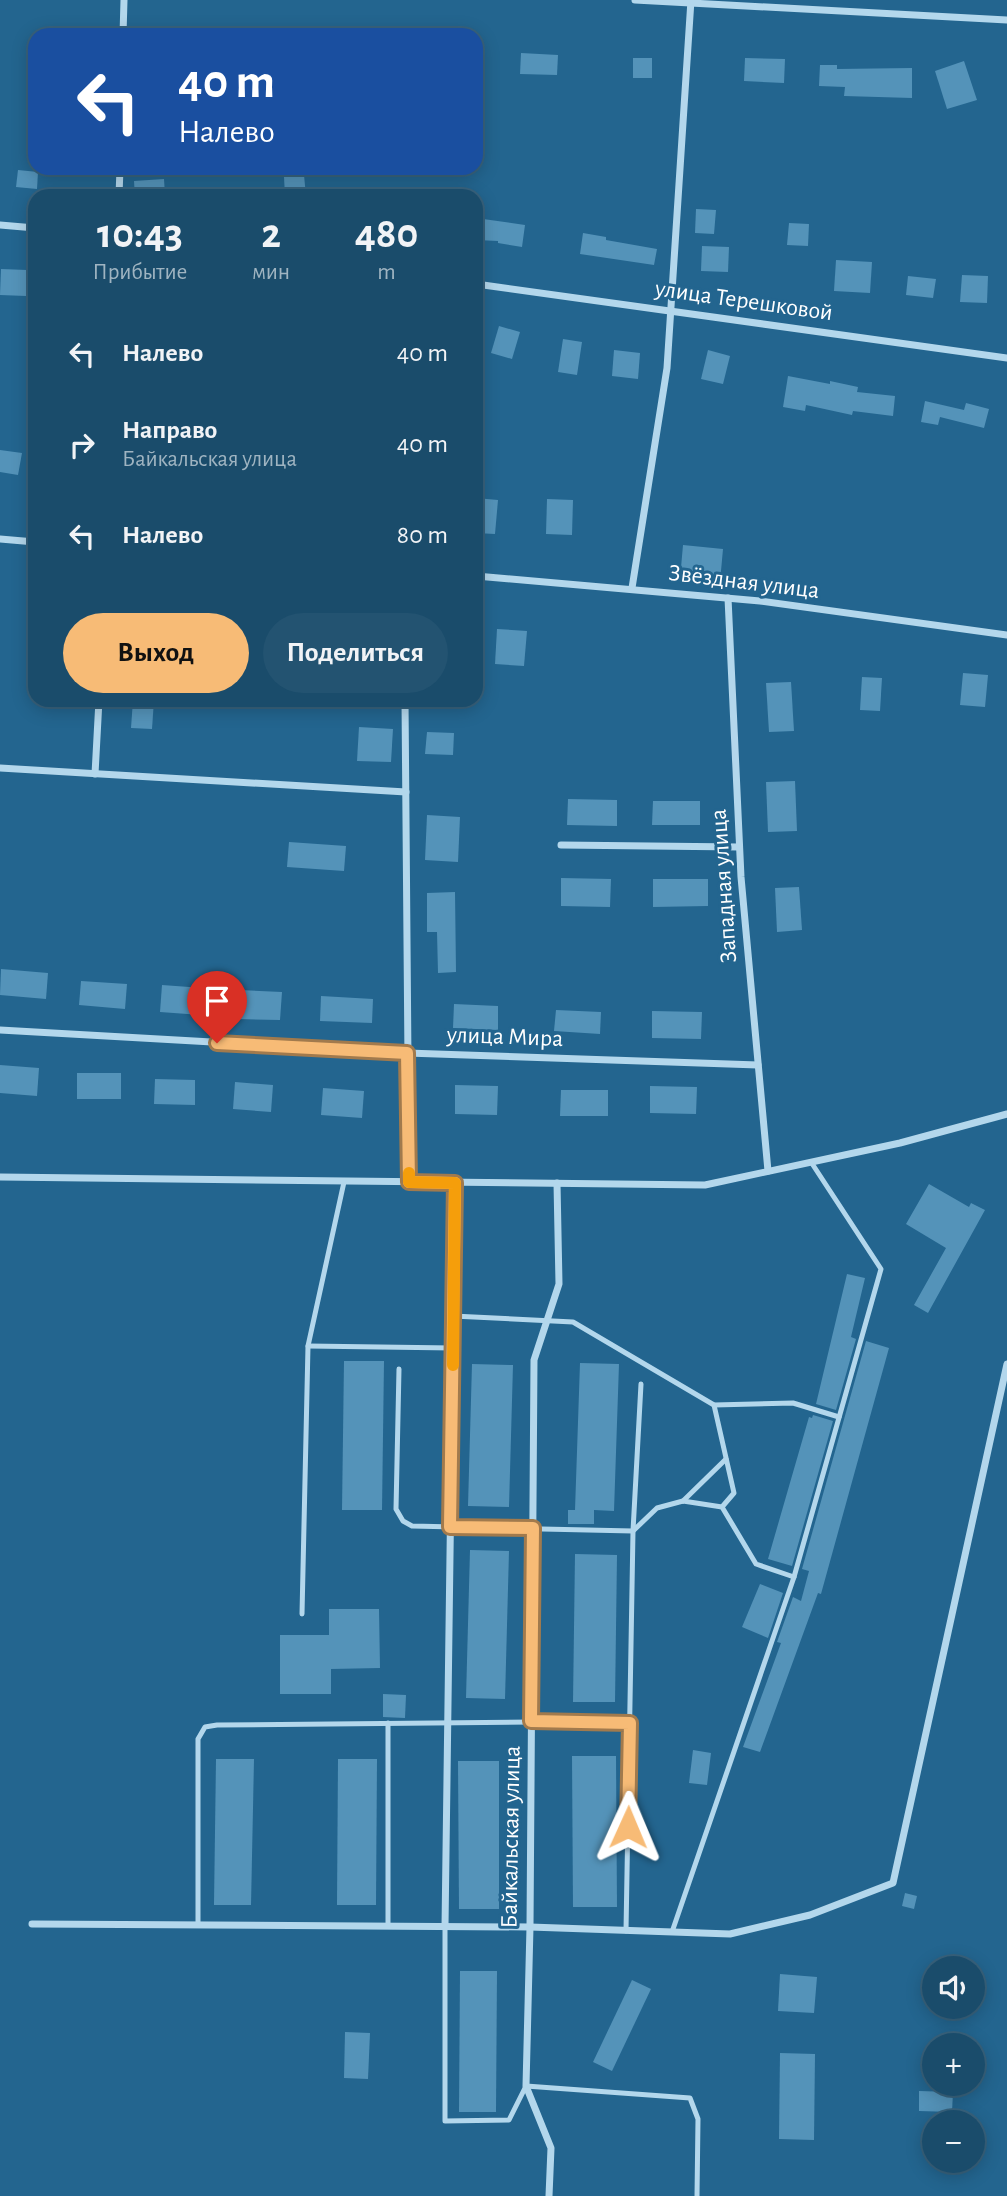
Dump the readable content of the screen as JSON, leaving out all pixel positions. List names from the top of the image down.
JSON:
{
  "streets": {
    "street": [
      "улица Терешковой",
      "Звёздная улица",
      "Западная улица",
      "улица Мира",
      "Байкальская улица"
    ]
  },
  "crossings": [
    ["Звёздная улица", "Западная улица"],
    ["Западная улица", "улица Мира"]
  ],
  "page": {
    "turn": ["40 m", "Налево"],
    "eta": [
      "10:43",
      "Прибытие",
      "2",
      "мин",
      "480",
      "m"
    ],
    "list": [
      {
        "name": "Налево",
        "value": "40 m"
      },
      {
        "name": "Направо",
        "note": "Байкальская улица",
        "value": "40 m"
      },
      {
        "name": "Налево",
        "value": "80 m"
      }
    ],
    "buttons": ["Выход", "Поделиться"],
    "map_buttons": ["+", "−"]
  }
}
